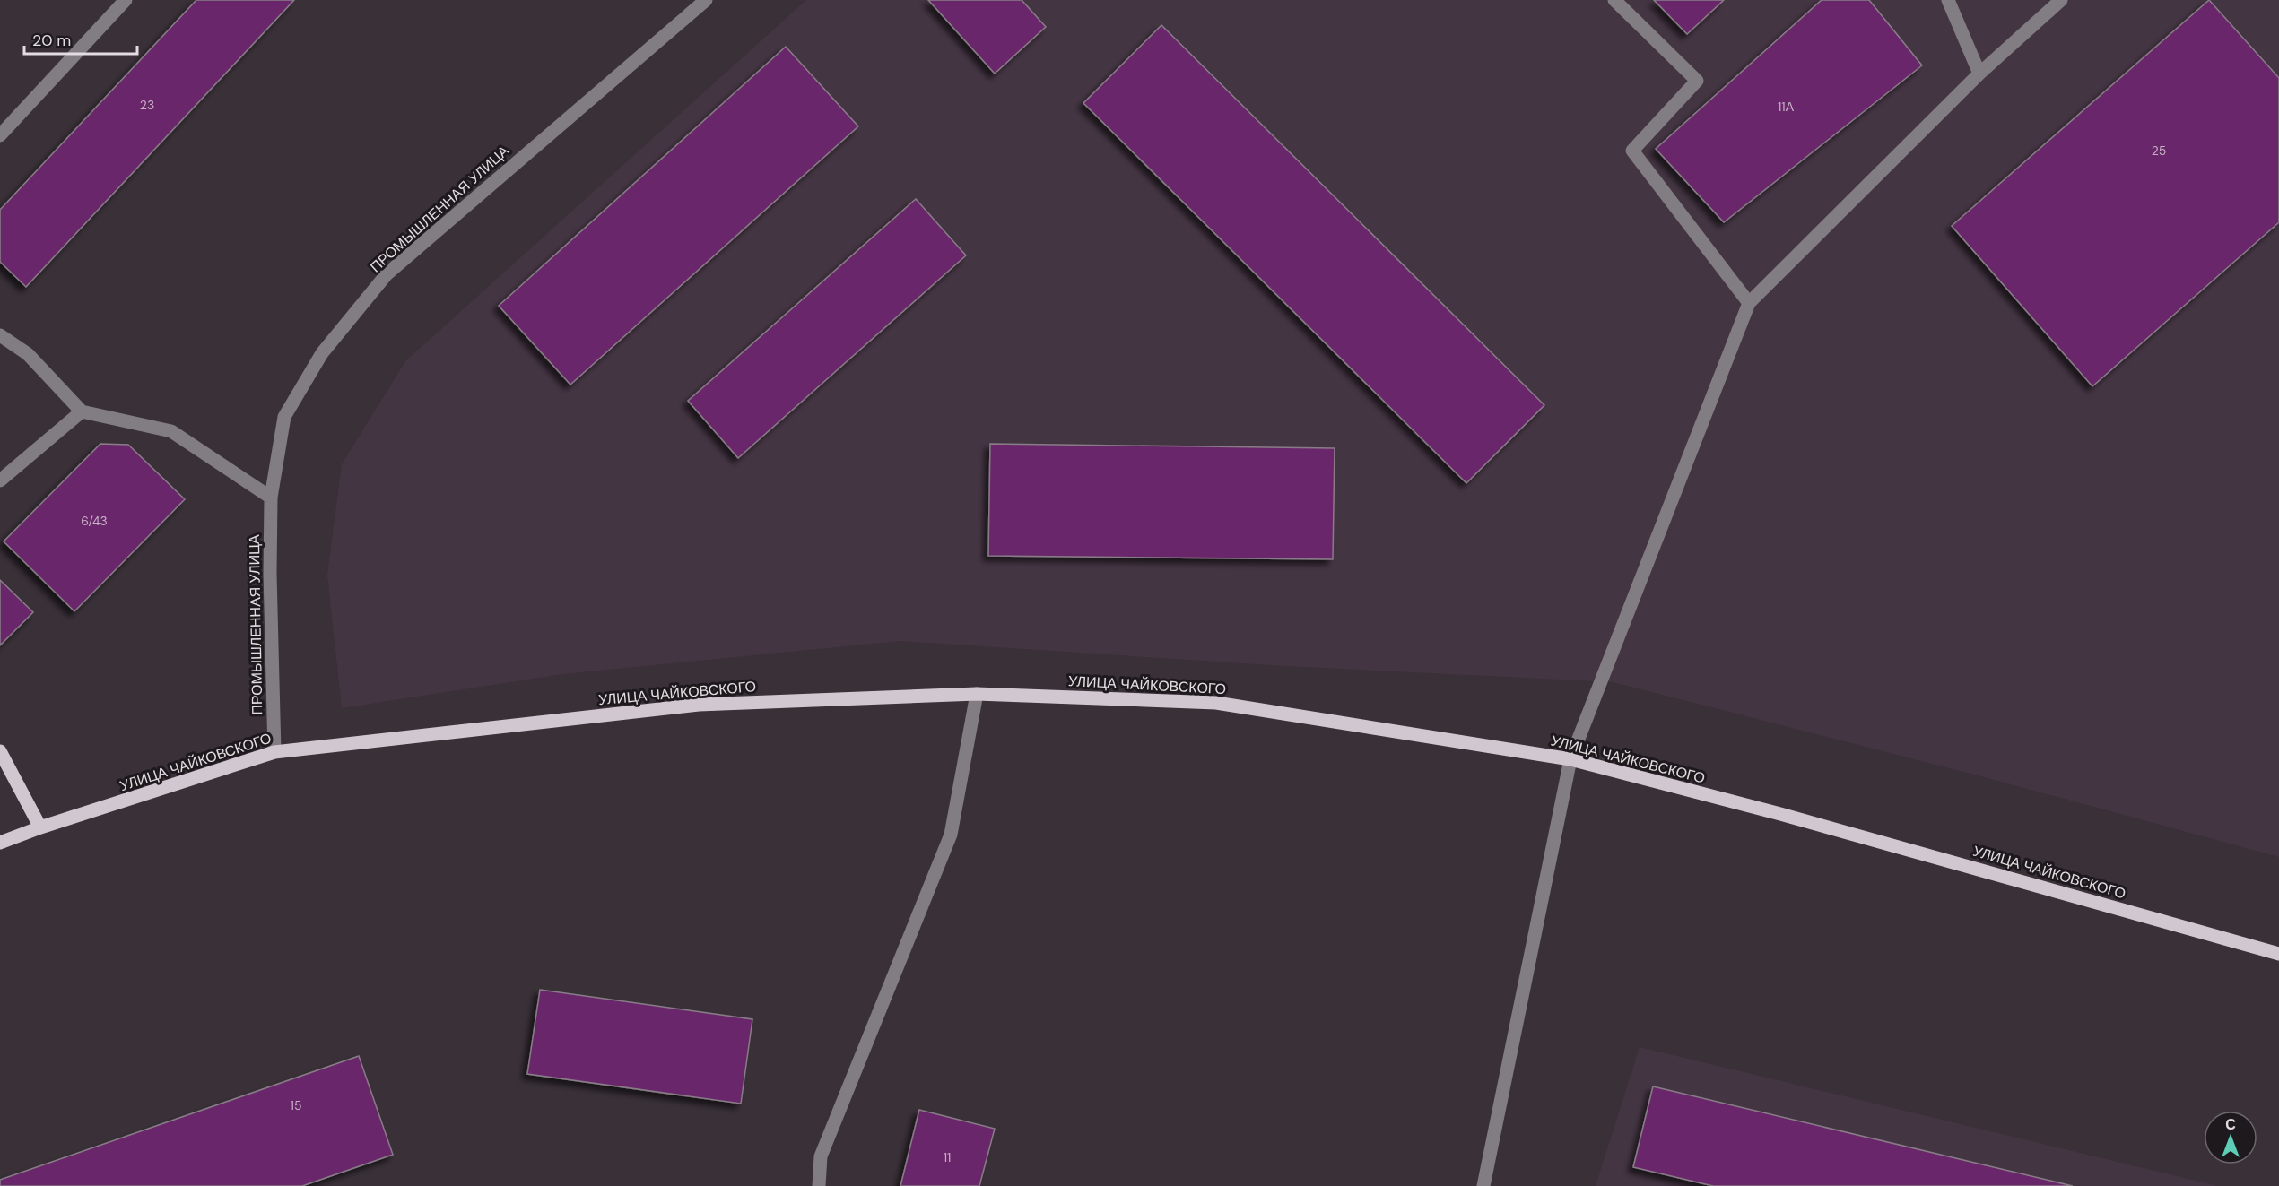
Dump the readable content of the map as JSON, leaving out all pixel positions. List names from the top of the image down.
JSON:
{
  "streets": {
    "main road": ["УЛИЦА ЧАЙКОВСКОГО"],
    "street": ["ПРОМЫШЛЕННАЯ УЛИЦА"]
  },
  "crossings": [
    ["ПРОМЫШЛЕННАЯ УЛИЦА", "УЛИЦА ЧАЙКОВСКОГО"]
  ],
  "house_numbers": [
    "23",
    "11А",
    "25",
    "6/43",
    "15",
    "11"
  ],
  "scale_bar": "20 m",
  "north": "top"
}
